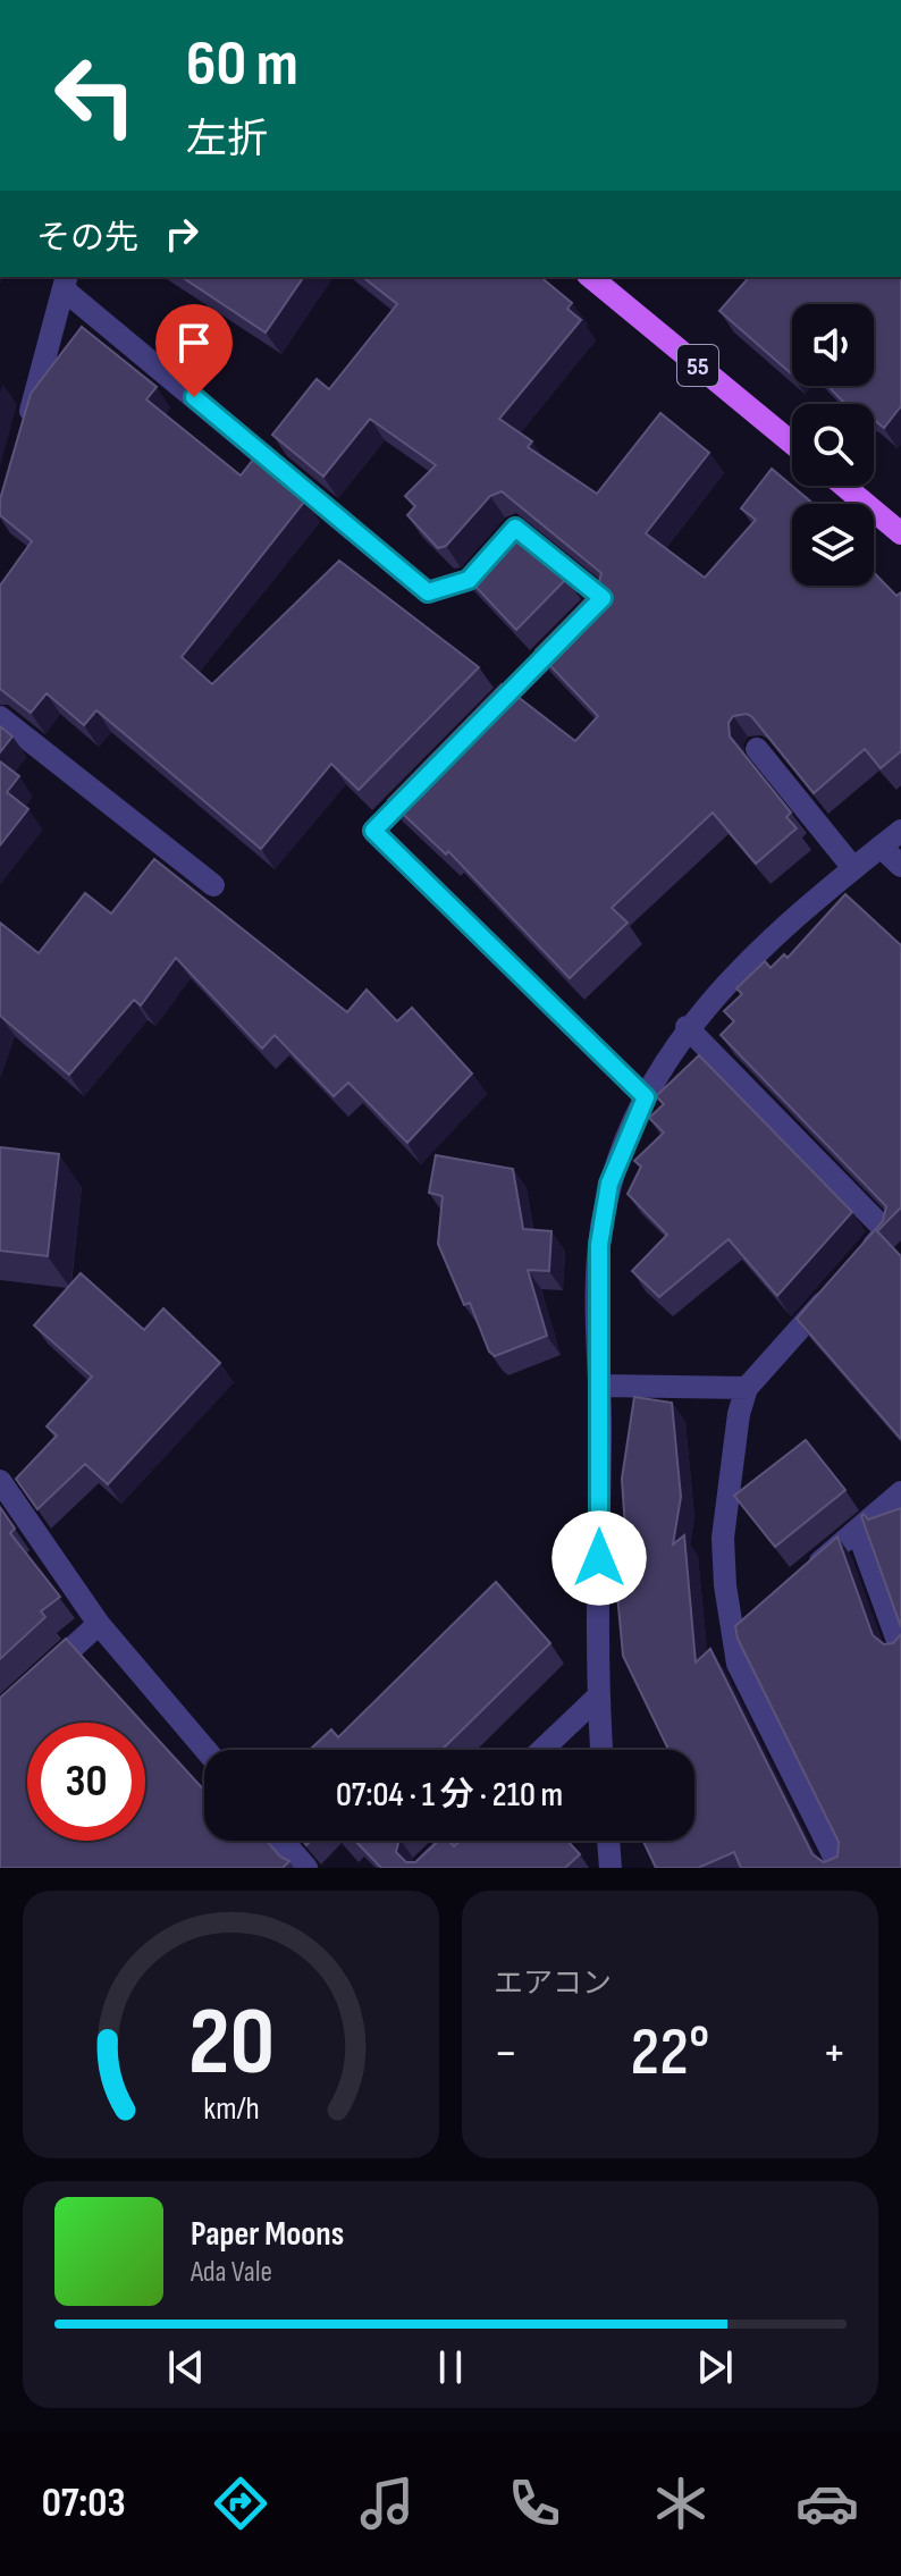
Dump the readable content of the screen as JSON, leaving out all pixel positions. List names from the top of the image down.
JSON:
{
  "streets": {
    "main road": ["55"]
  },
  "page": {
    "turn": ["60 m", "左折"],
    "then": "その先",
    "limit": "30",
    "trip": "07:04 · 1 分 · 210 m",
    "tile": "エアコン",
    "heat": ["−", "22°", "+"],
    "song": ["Paper Moons", "Ada Vale"],
    "tabs": "07:03",
    "gauge": ["20", "km/h"]
  }
}
